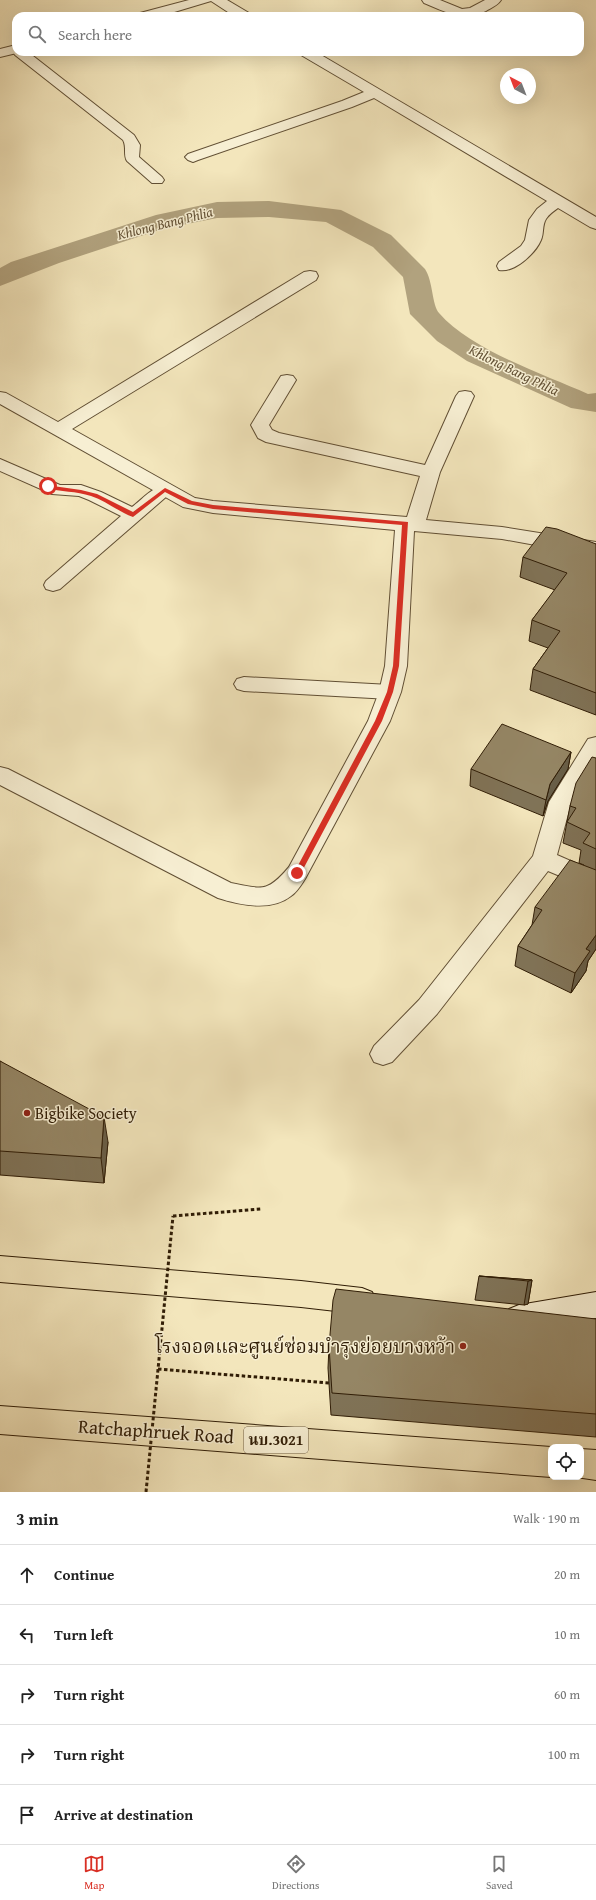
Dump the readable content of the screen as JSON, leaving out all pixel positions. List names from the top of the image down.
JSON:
{
  "streets": {
    "main road": ["Ratchaphruek Road", "นบ.3021"]
  },
  "water": ["Khlong Bang Phlia"],
  "places": ["Bigbike Society", "โรงจอดและศูนย์ซ่อมบำรุงย่อยบางหว้า"],
  "north": "top left",
  "page": {
    "search": "Search here",
    "heading": ["3 min", "Walk · 190 m"],
    "list": [
      ["Continue", "20 m"],
      ["Turn left", "10 m"],
      ["Turn right", "60 m"],
      ["Turn right", "100 m"],
      "Arrive at destination"
    ],
    "nav": ["Map", "Directions", "Saved"]
  }
}
